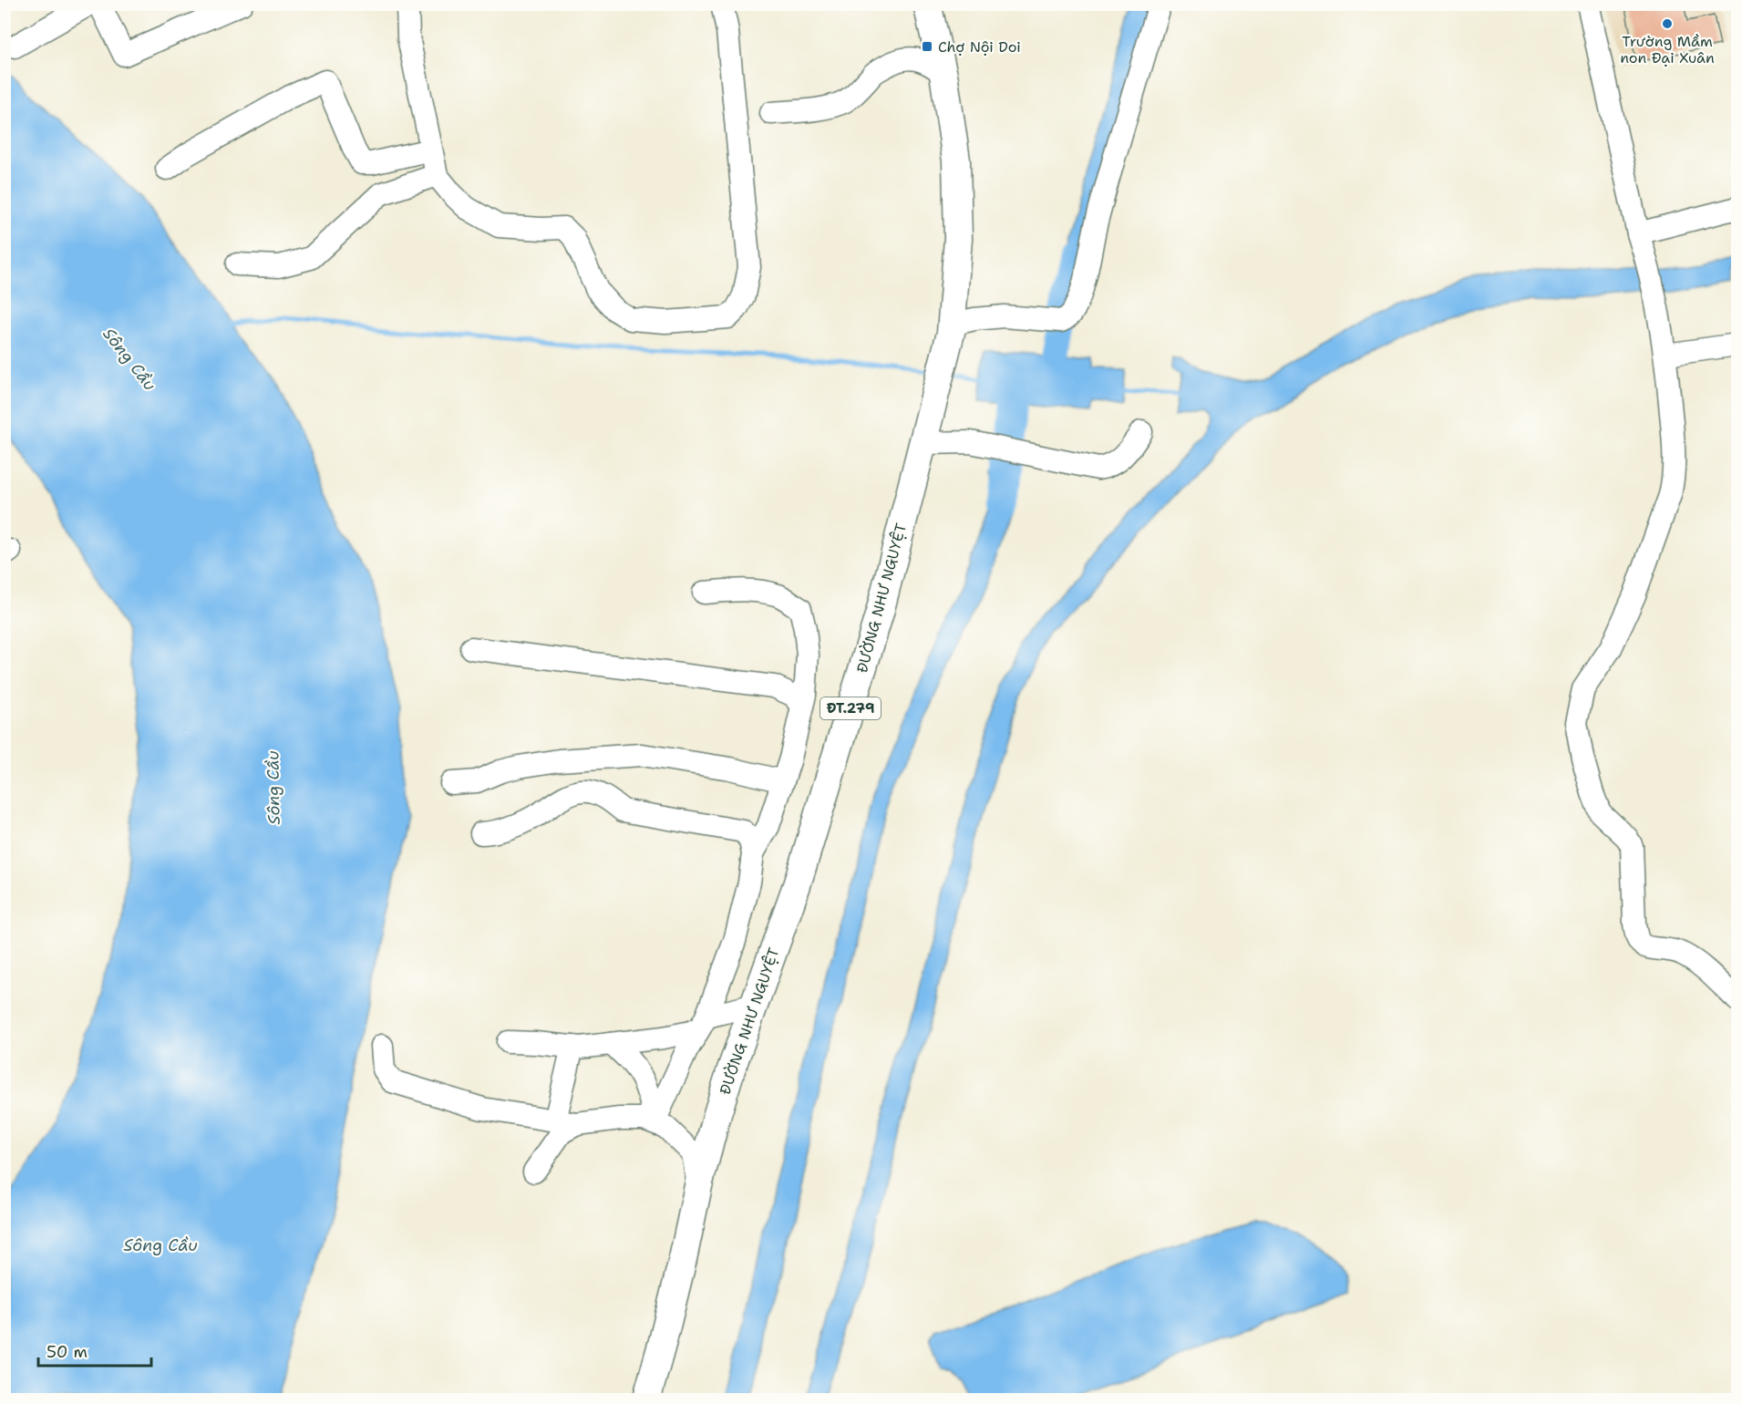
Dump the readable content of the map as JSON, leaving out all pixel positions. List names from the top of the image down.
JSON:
{
  "streets": {
    "main road": ["ĐƯỜNG NHƯ NGUYỆT", "ĐT.279"]
  },
  "water": ["Sông Cầu"],
  "places": {
    "other": ["Trường Mầm non Đại Xuân"],
    "transit": ["Chợ Nội Doi"]
  },
  "scale_bar": "50 m"
}
